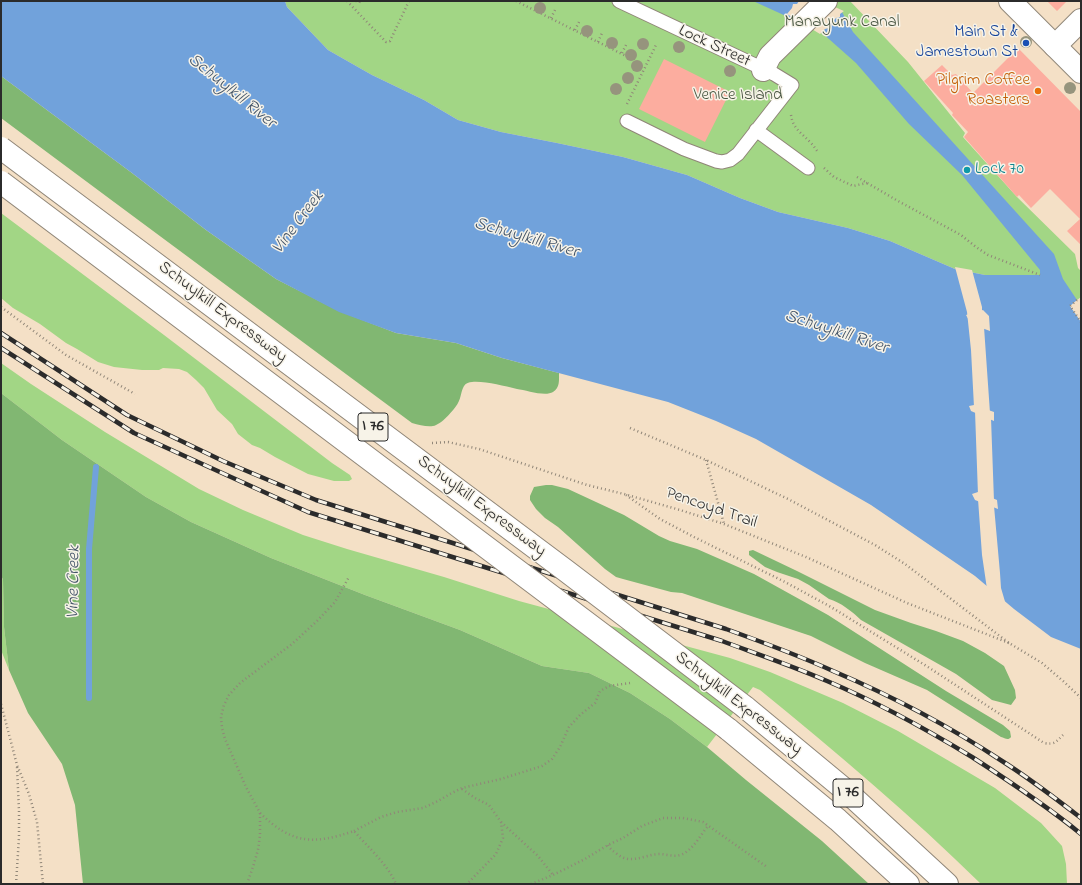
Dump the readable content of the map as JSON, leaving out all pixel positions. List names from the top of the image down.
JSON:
{
  "streets": {
    "main road": ["Lock Street", "Schuylkill Expressway", "I 76"],
    "path": ["Pencoyd Trail"]
  },
  "water": ["Schuylkill River", "Vine Creek"],
  "parks": ["Manayunk Canal", "Venice Island"],
  "places": ["Main St & Jamestown St", "Pilgrim Coffee Roasters", "Lock 70"]
}
